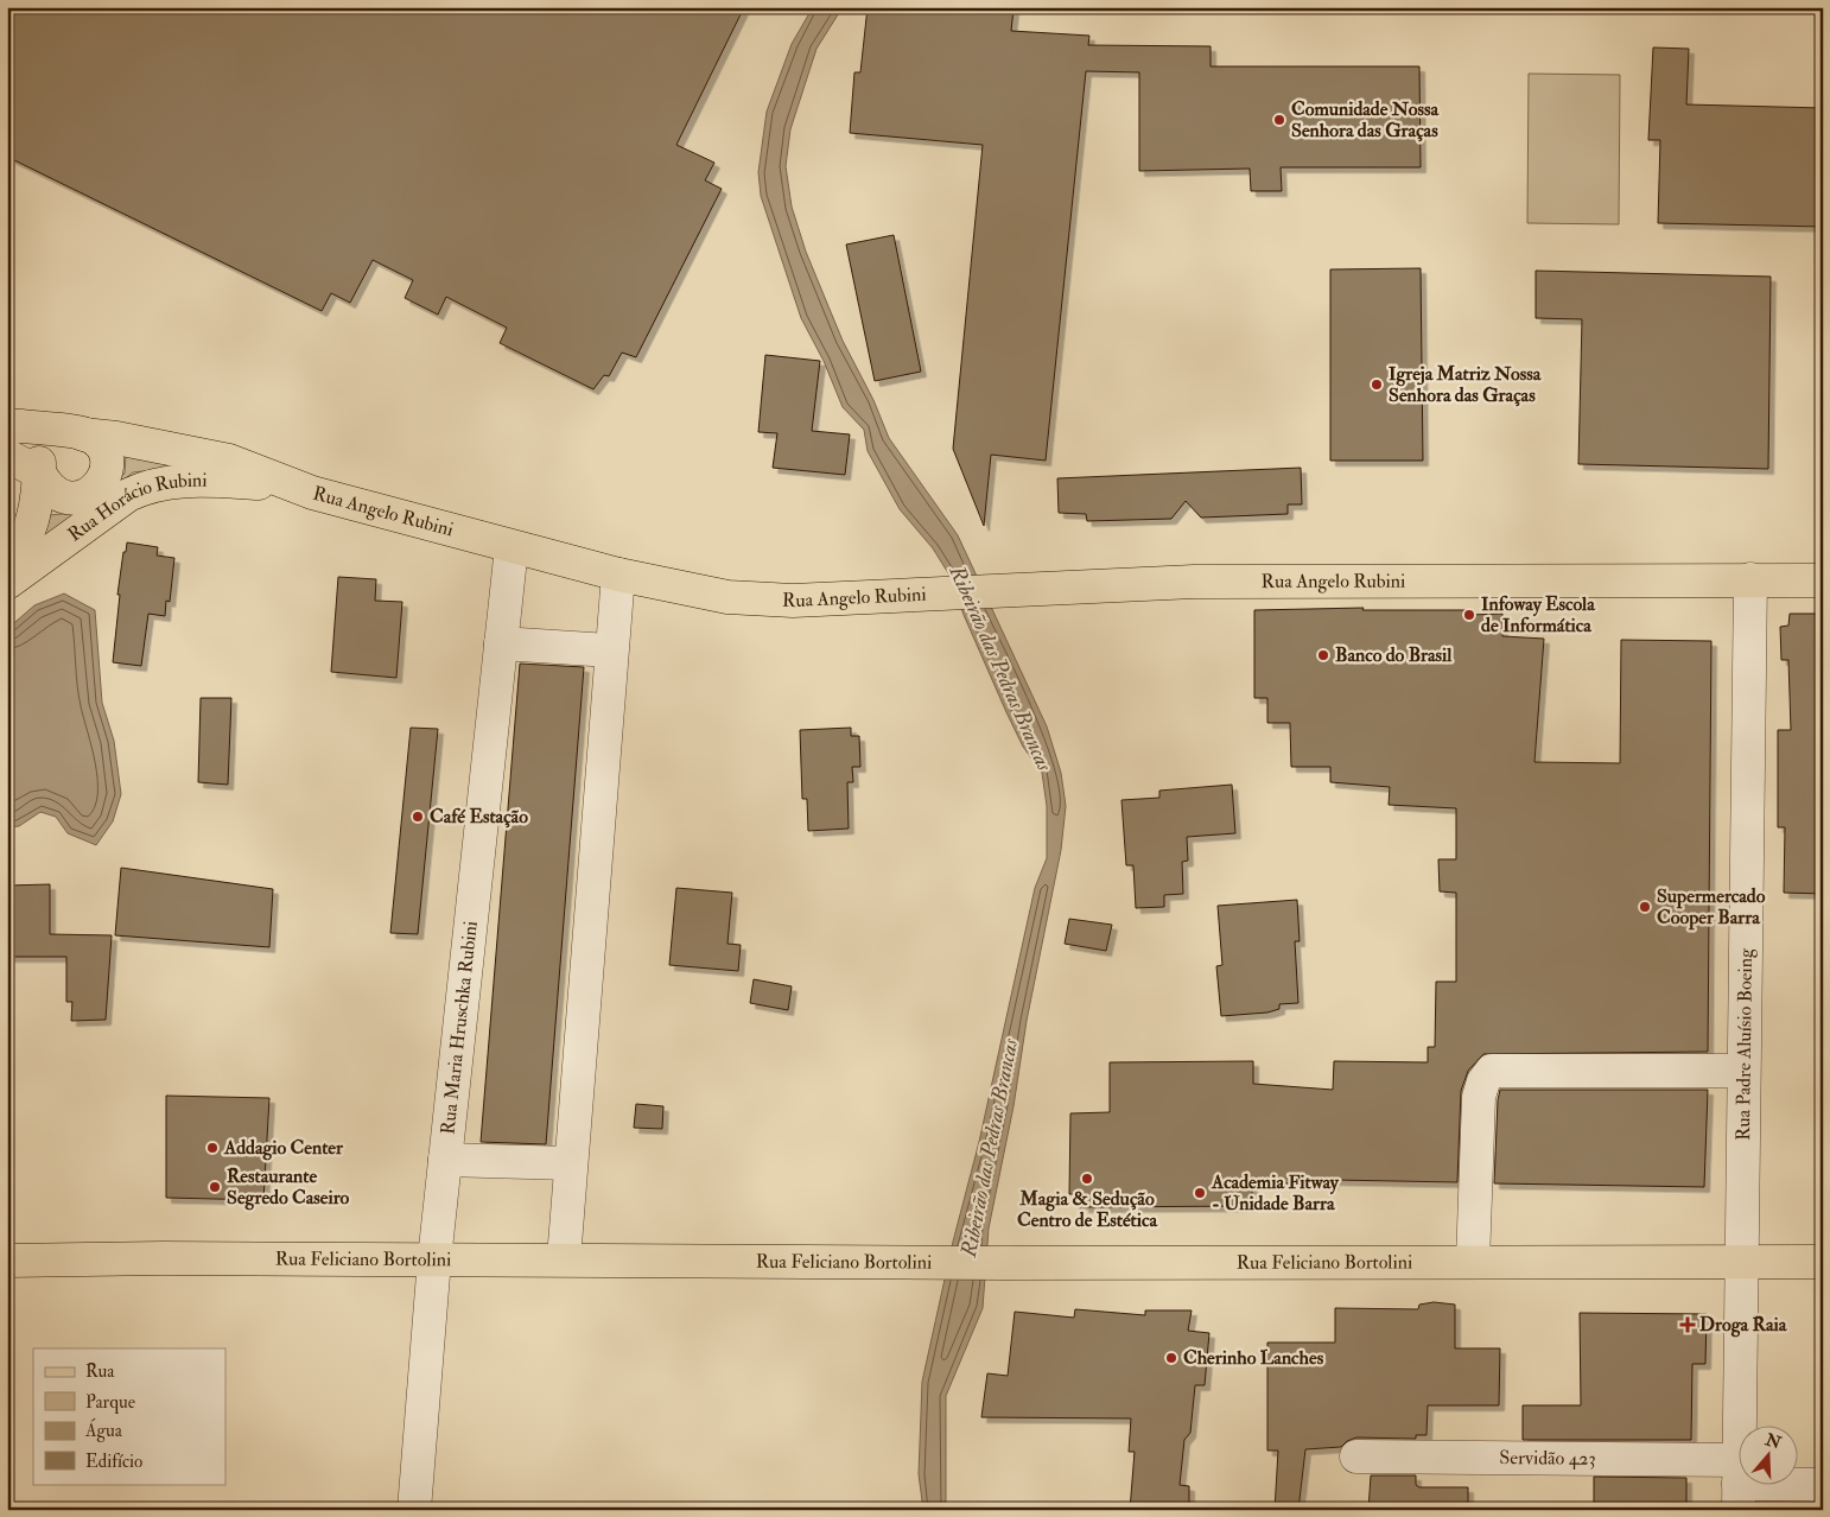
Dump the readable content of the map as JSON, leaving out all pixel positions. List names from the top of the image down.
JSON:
{
  "streets": {
    "main road": ["Rua Horácio Rubini", "Rua Angelo Rubini", "Rua Feliciano Bortolini"],
    "street": ["Rua Maria Hruschka Rubini", "Rua Padre Aluísio Boeing", "Servidão 423"]
  },
  "crossings": [
    ["Rua Horácio Rubini", "Rua Angelo Rubini"],
    ["Rua Angelo Rubini", "Rua Maria Hruschka Rubini"],
    ["Rua Angelo Rubini", "Rua Padre Aluísio Boeing"],
    ["Rua Maria Hruschka Rubini", "Rua Feliciano Bortolini"],
    ["Rua Padre Aluísio Boeing", "Rua Feliciano Bortolini"],
    ["Rua Padre Aluísio Boeing", "Servidão 423"]
  ],
  "water": ["Ribeirão das Pedras Brancas"],
  "places": {
    "other": [
      "Comunidade Nossa Senhora das Graças",
      "Igreja Matriz Nossa Senhora das Graças",
      "Infoway Escola de Informática",
      "Banco do Brasil",
      "Café Estação",
      "Supermercado Cooper Barra",
      "Addagio Center",
      "Magia & Sedução Centro de Estética",
      "Restaurante Segredo Caseiro",
      "Academia Fitway - Unidade Barra",
      "Cherinho Lanches"
    ],
    "health": ["Droga Raia"]
  },
  "legend": [
    "Rua",
    "Parque",
    "Água",
    "Edifício"
  ],
  "north": "top"
}
